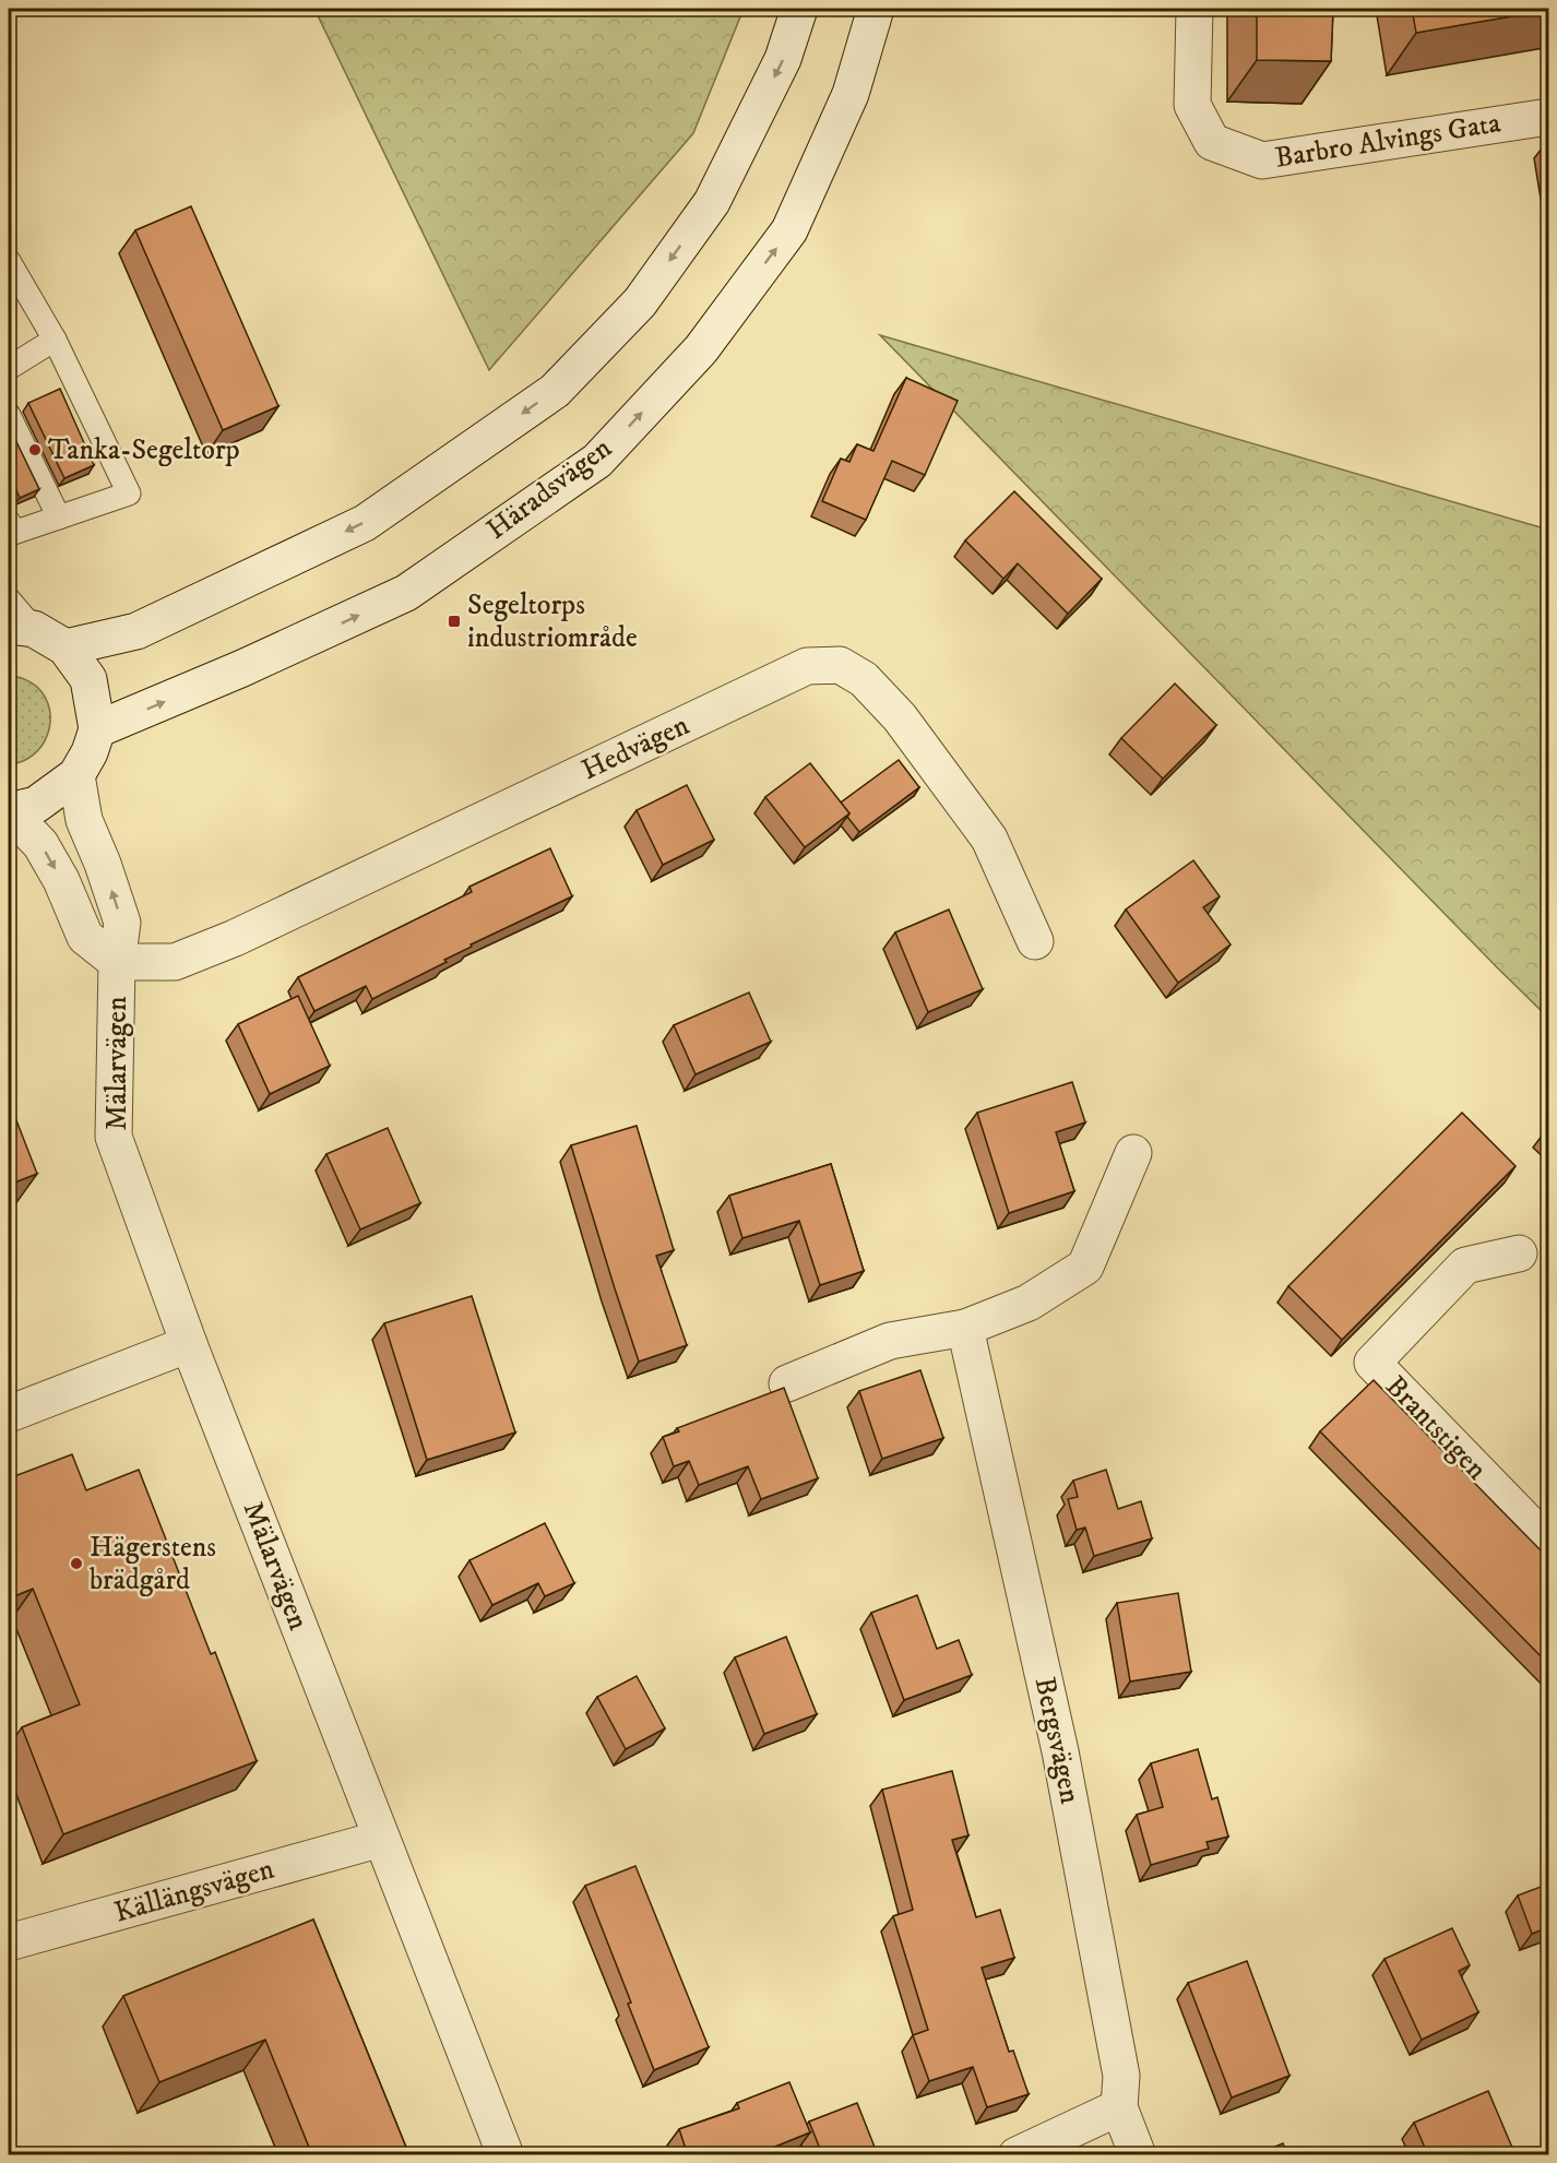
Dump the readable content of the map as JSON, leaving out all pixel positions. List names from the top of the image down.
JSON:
{
  "streets": {
    "street": [
      "Barbro Alvings Gata",
      "Häradsvägen",
      "Hedvägen",
      "Mälarvägen",
      "Brantstigen",
      "Bergsvägen",
      "Källängsvägen"
    ]
  },
  "crossings": [
    ["Hedvägen", "Mälarvägen"],
    ["Mälarvägen", "Källängsvägen"]
  ],
  "places": {
    "other": ["Tanka-Segeltorp", "Hägerstens brädgård"],
    "transit": ["Segeltorps industriområde"]
  }
}
